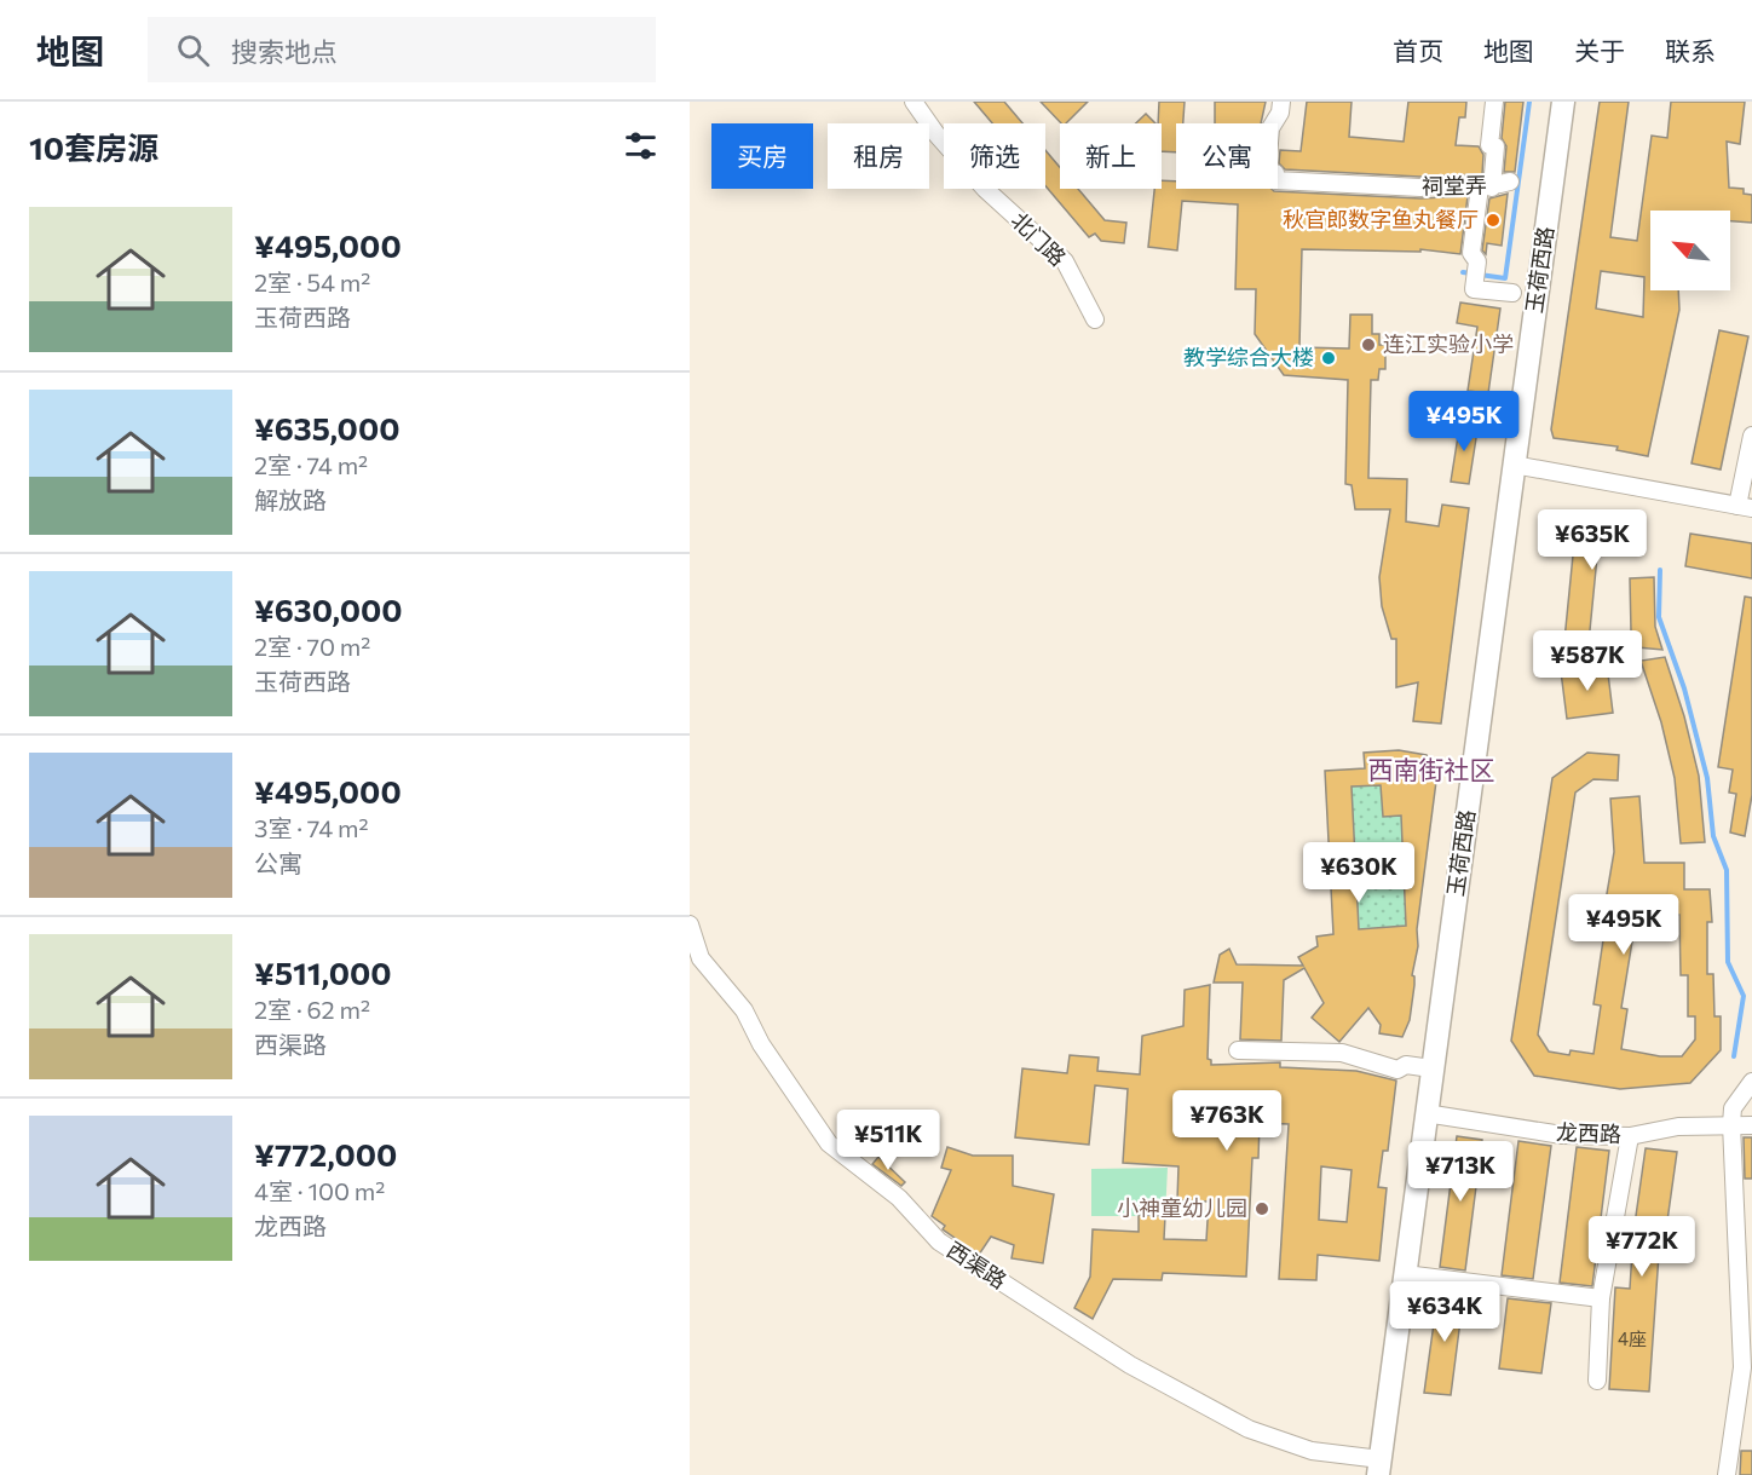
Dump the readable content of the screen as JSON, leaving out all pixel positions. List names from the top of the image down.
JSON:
{
  "streets": {
    "main road": ["玉荷西路"],
    "street": [
      "祠堂弄",
      "北门路",
      "龙西路",
      "西渠路"
    ]
  },
  "crossings": [
    ["玉荷西路", "龙西路"],
    ["玉荷西路", "西渠路"]
  ],
  "districts": ["西南街社区"],
  "places": [
    "秋官郎数字鱼丸餐厅",
    "连江实验小学",
    "教学综合大楼",
    "小神童幼儿园"
  ],
  "house_numbers": ["4座"],
  "north": "top left",
  "page": {
    "header": "地图",
    "search": "搜索地点",
    "nav": [
      "首页",
      "地图",
      "关于",
      "联系"
    ],
    "heading": "10套房源",
    "chip": [
      "买房",
      "租房",
      "筛选",
      "新上",
      "公寓"
    ],
    "list": [
      {
        "name": "¥495,000",
        "note": "2室 · 54 m² · 玉荷西路"
      },
      {
        "name": "¥635,000",
        "note": "2室 · 74 m² · 解放路"
      },
      {
        "name": "¥630,000",
        "note": "2室 · 70 m² · 玉荷西路"
      },
      {
        "name": "¥495,000",
        "note": "3室 · 74 m² · 公寓"
      },
      {
        "name": "¥511,000",
        "note": "2室 · 62 m² · 西渠路"
      },
      {
        "name": "¥772,000",
        "note": "4室 · 100 m² · 龙西路"
      }
    ],
    "price": [
      "¥495K",
      "¥635K",
      "¥587K",
      "¥630K",
      "¥495K",
      "¥763K",
      "¥511K",
      "¥713K",
      "¥772K",
      "¥634K"
    ]
  }
}
